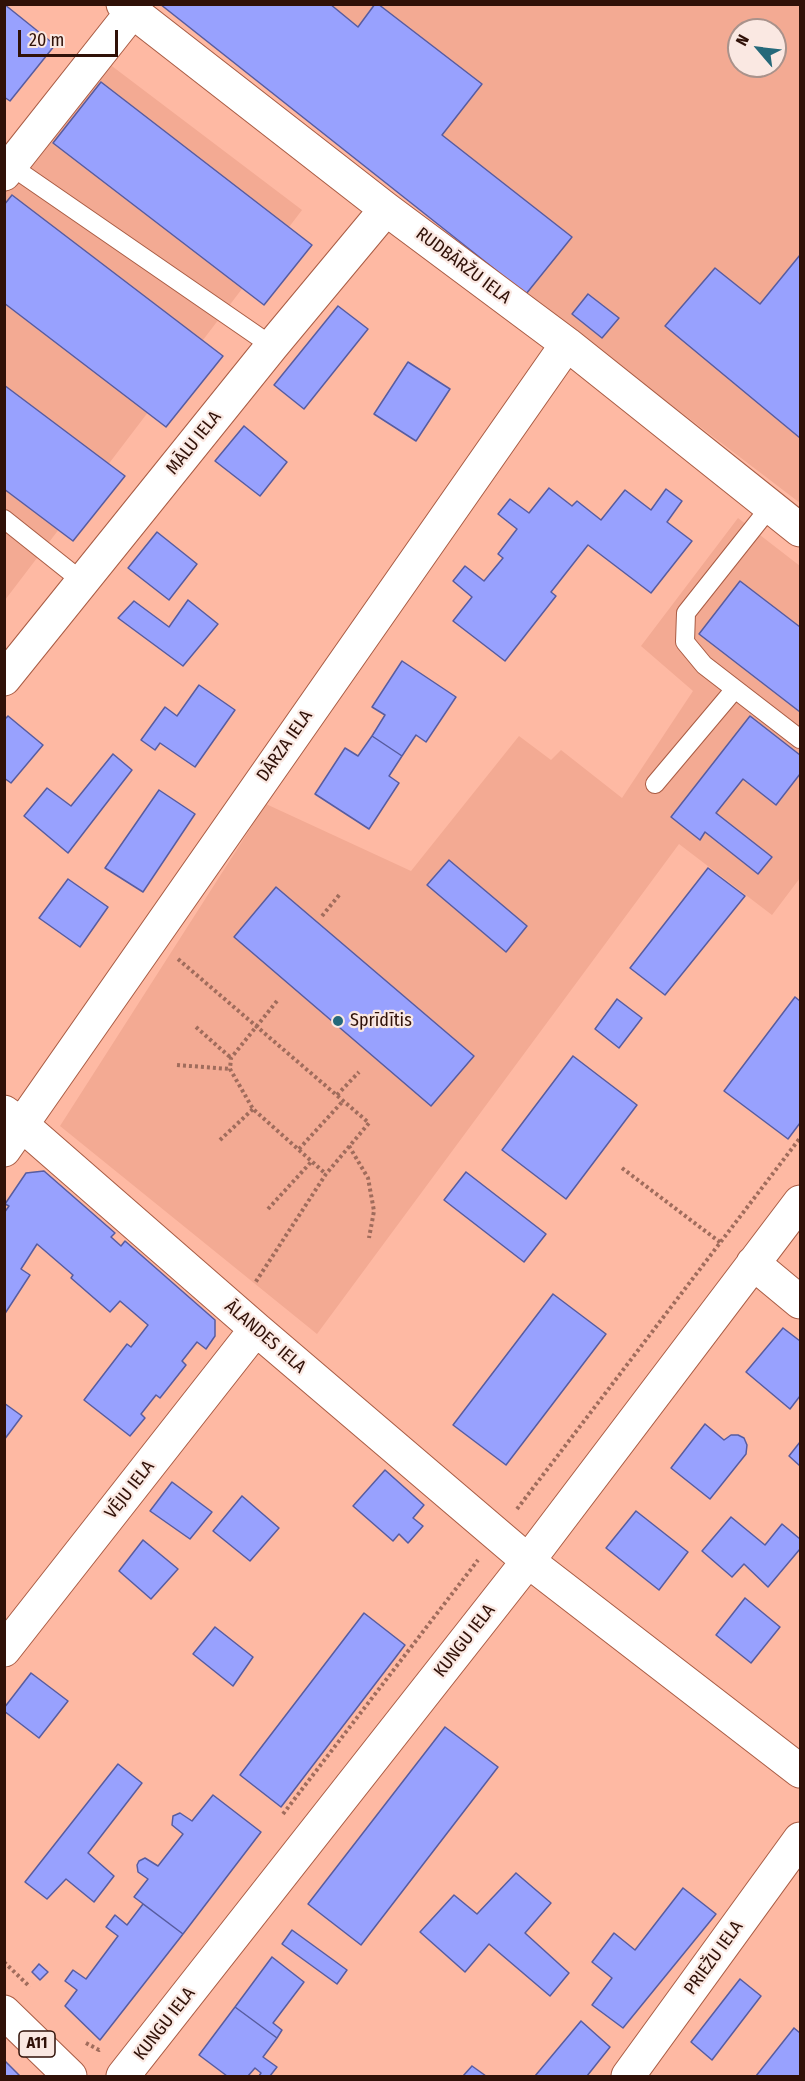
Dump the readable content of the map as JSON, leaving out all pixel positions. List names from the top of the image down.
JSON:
{
  "streets": {
    "main road": [
      "RUDBĀRŽU IELA",
      "MĀLU IELA",
      "DĀRZA IELA",
      "ĀLANDES IELA",
      "VĒJU IELA",
      "KUNGU IELA",
      "PRIEŽU IELA",
      "A11"
    ]
  },
  "crossings": [
    ["RUDBĀRŽU IELA", "MĀLU IELA"],
    ["RUDBĀRŽU IELA", "DĀRZA IELA"],
    ["DĀRZA IELA", "ĀLANDES IELA"],
    ["ĀLANDES IELA", "VĒJU IELA"],
    ["ĀLANDES IELA", "KUNGU IELA"]
  ],
  "places": ["Sprīdītis"],
  "scale_bar": "20 m",
  "north": "top left"
}
